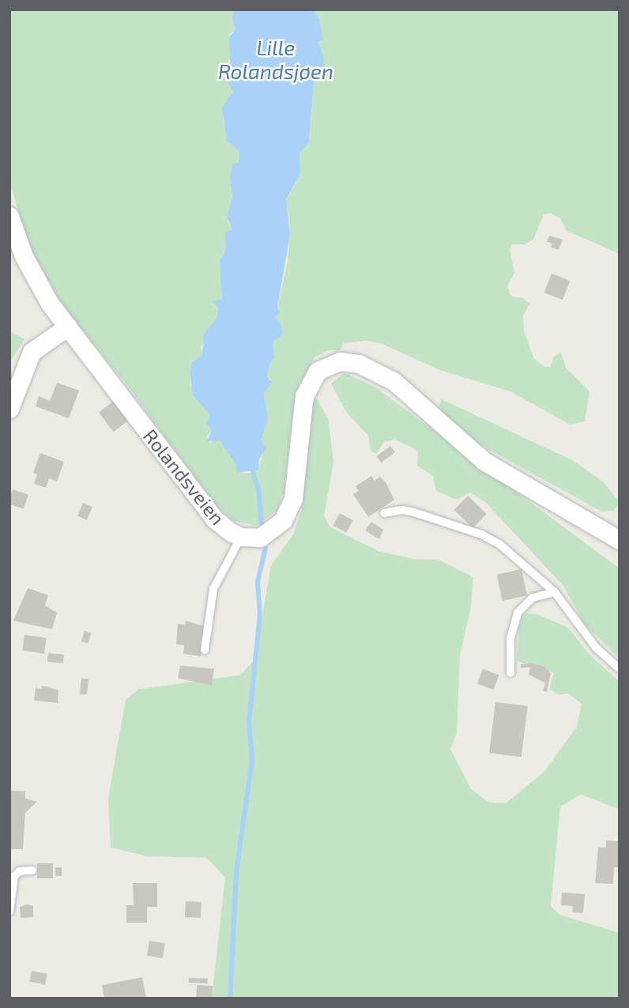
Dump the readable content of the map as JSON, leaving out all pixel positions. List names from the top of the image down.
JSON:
{
  "streets": {
    "street": ["Rolandsveien"]
  },
  "water": ["Lille Rolandsjøen"]
}
